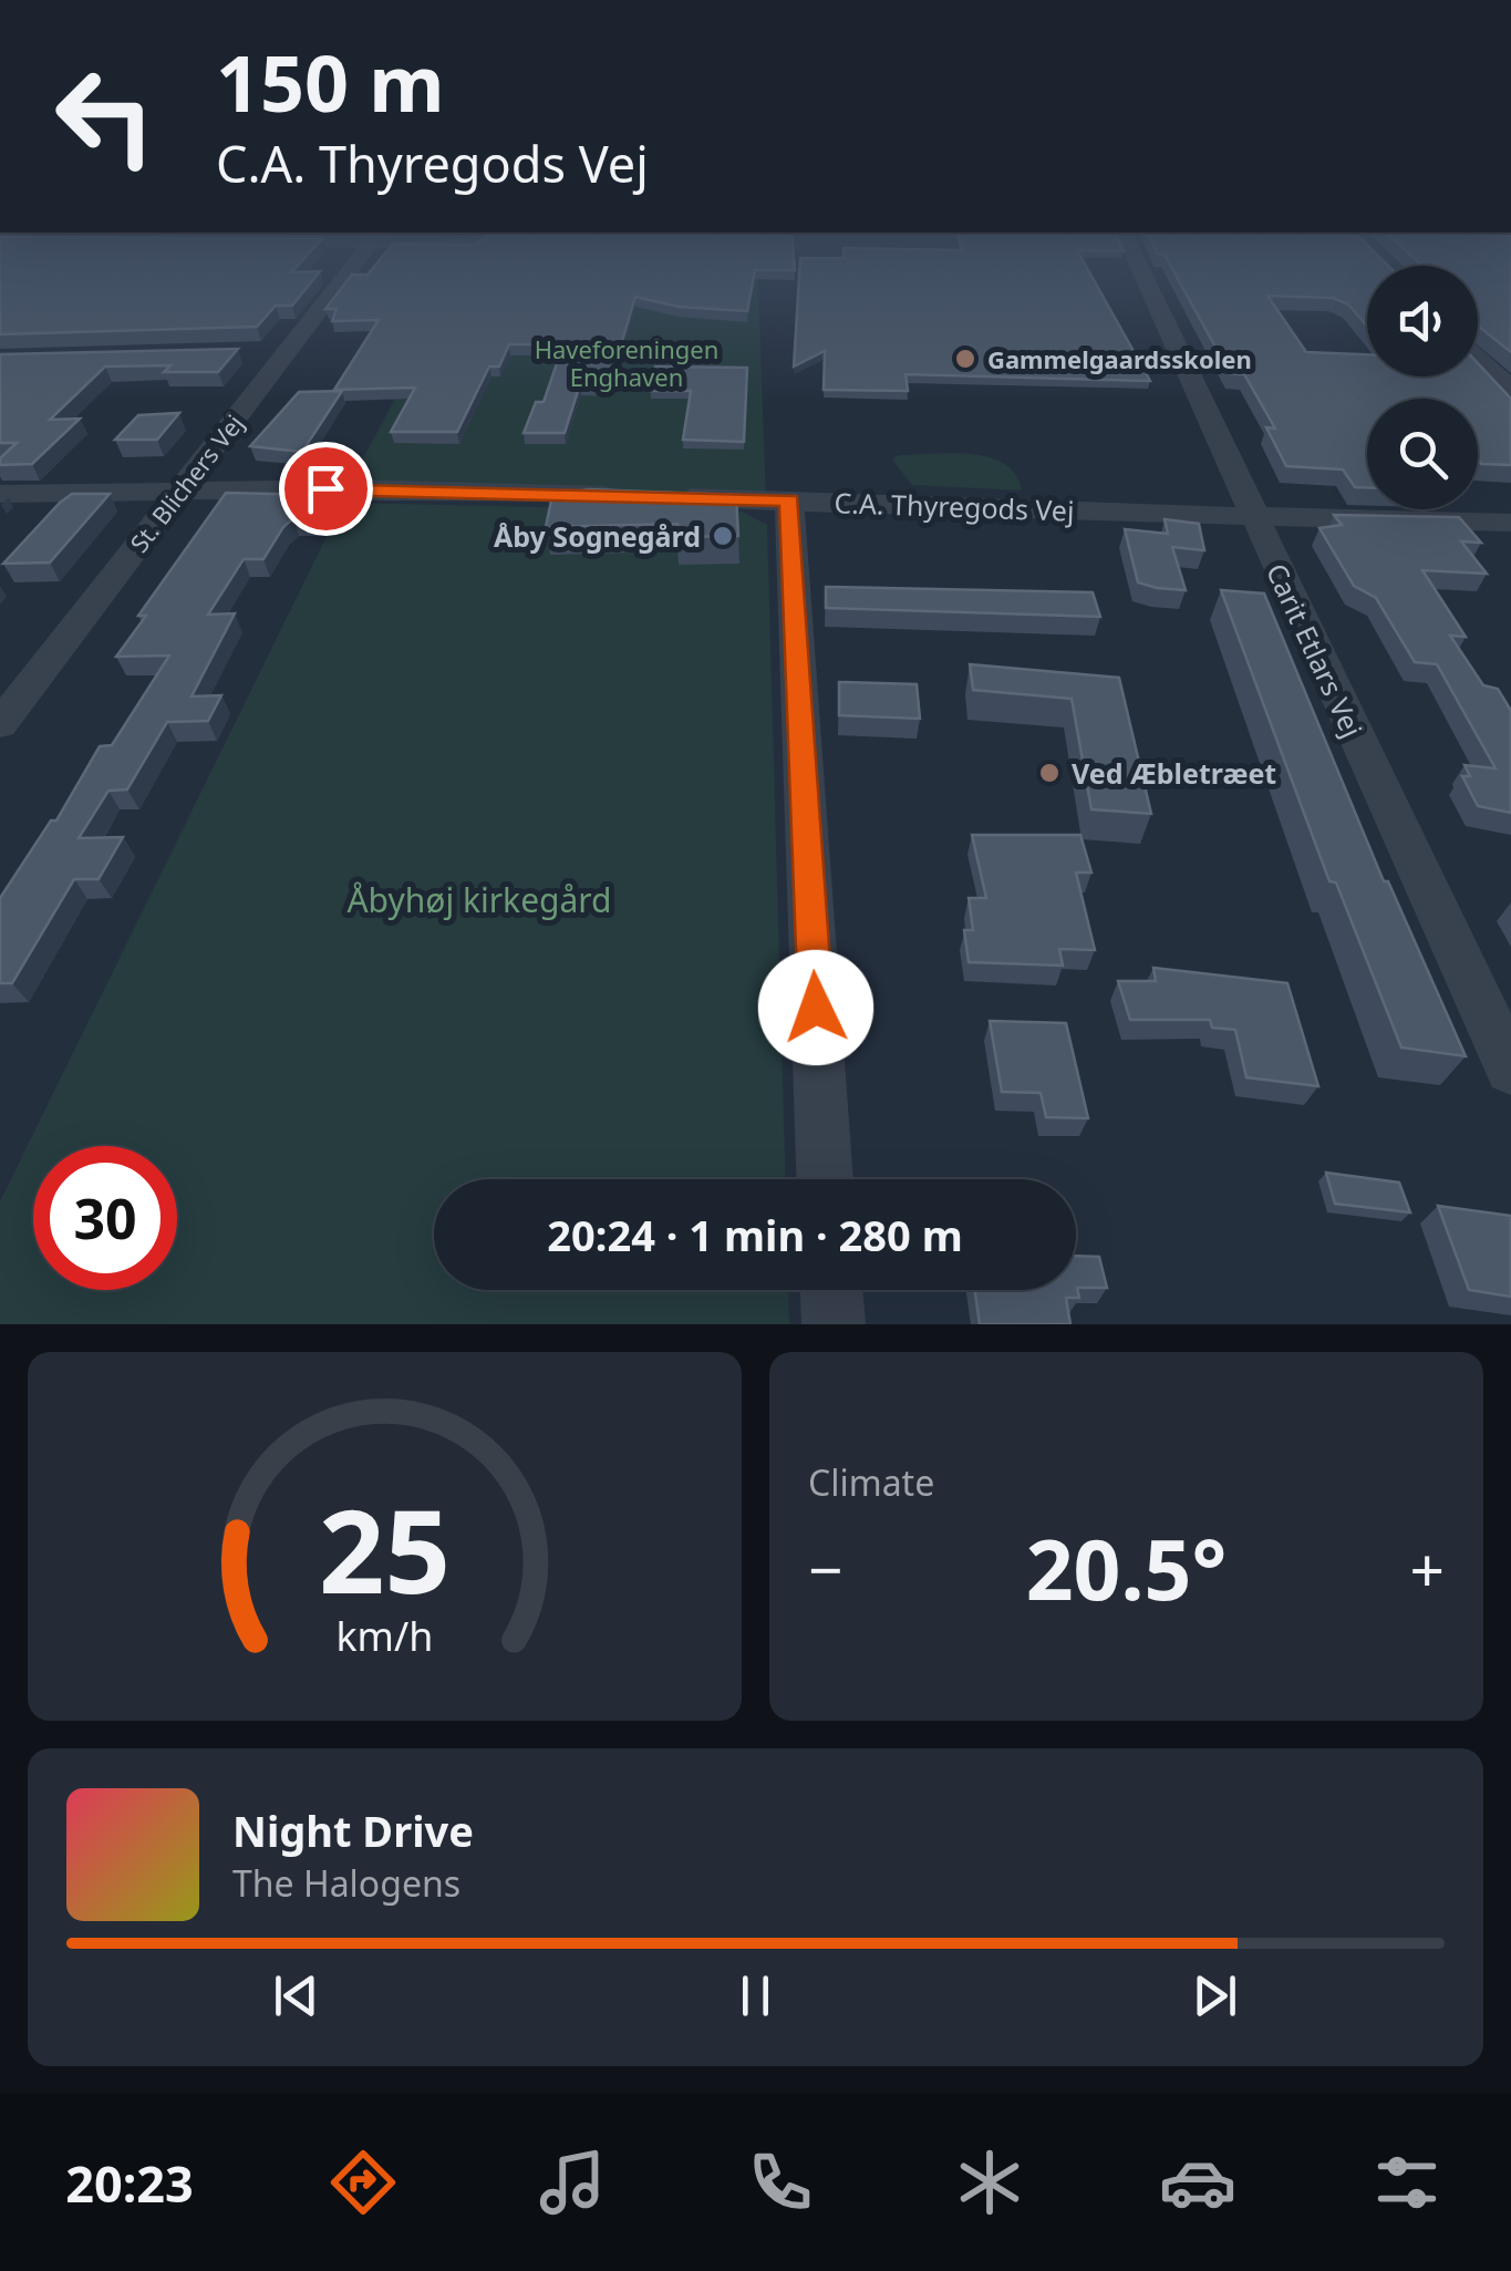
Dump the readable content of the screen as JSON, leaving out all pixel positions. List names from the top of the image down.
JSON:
{
  "streets": {
    "street": ["St. Blichers Vej", "C.A. Thyregods Vej", "Carit Etlars Vej"]
  },
  "crossings": [
    ["St. Blichers Vej", "C.A. Thyregods Vej"],
    ["C.A. Thyregods Vej", "Carit Etlars Vej"]
  ],
  "parks": ["Haveforeningen Enghaven", "Åbyhøj kirkegård"],
  "places": ["Gammelgaardsskolen", "Åby Sognegård", "Ved Æbletræet"],
  "page": {
    "turn": ["150 m", "C.A. Thyregods Vej"],
    "limit": "30",
    "trip": "20:24 · 1 min · 280 m",
    "tile": "Climate",
    "heat": ["−", "20.5°", "+"],
    "song": ["Night Drive", "The Halogens"],
    "tabs": "20:23",
    "gauge": ["25", "km/h"]
  }
}
